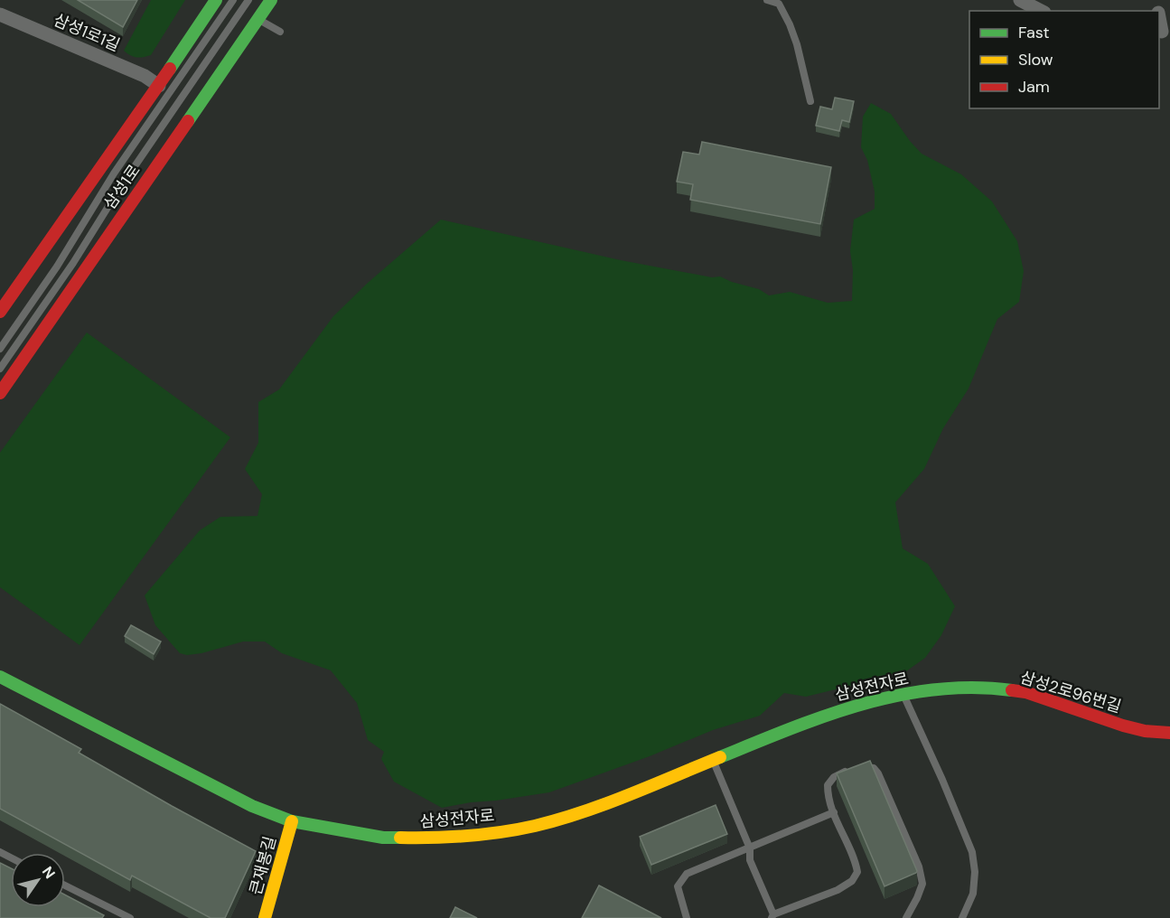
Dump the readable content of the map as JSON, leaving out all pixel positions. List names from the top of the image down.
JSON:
{
  "streets": {
    "street": [
      "삼성1로1길",
      "삼성1로",
      "삼성전자로",
      "삼성2로96번길",
      "큰재봉길"
    ]
  },
  "crossings": [
    ["삼성1로1길", "삼성1로"],
    ["삼성전자로", "삼성2로96번길"],
    ["삼성전자로", "큰재봉길"]
  ],
  "legend": ["Fast", "Slow", "Jam"],
  "north": "top right"
}
